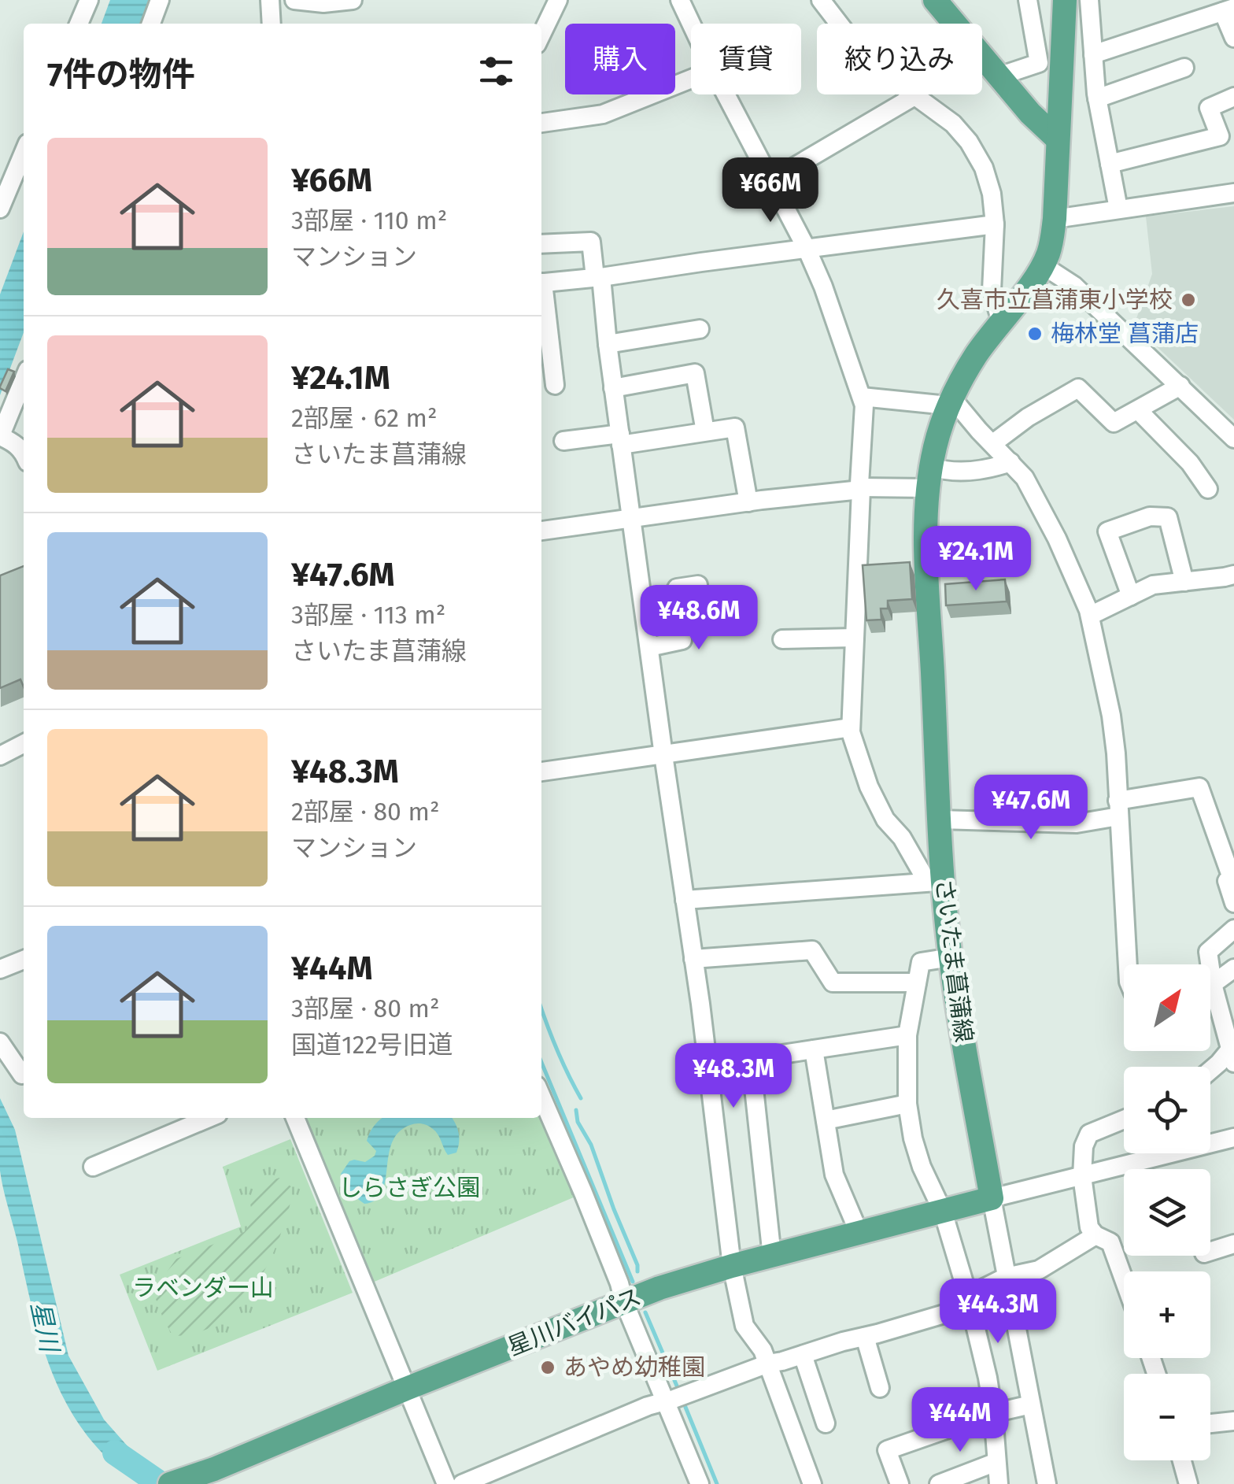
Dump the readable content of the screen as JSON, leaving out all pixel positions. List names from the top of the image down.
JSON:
{
  "streets": {
    "main road": ["さいたま菖蒲線", "星川バイパス"]
  },
  "crossings": [
    ["さいたま菖蒲線", "星川バイパス"]
  ],
  "water": ["星川"],
  "parks": ["しらさぎ公園", "ラベンダー山"],
  "places": ["久喜市立菖蒲東小学校", "梅林堂 菖蒲店", "あやめ幼稚園"],
  "north": "top right",
  "page": {
    "chip": ["購入", "賃貸", "絞り込み"],
    "heading": "7件の物件",
    "list": [
      {
        "name": "¥66M",
        "note": "3部屋 · 110 m² · マンション"
      },
      {
        "name": "¥24.1M",
        "note": "2部屋 · 62 m² · さいたま菖蒲線"
      },
      {
        "name": "¥47.6M",
        "note": "3部屋 · 113 m² · さいたま菖蒲線"
      },
      {
        "name": "¥48.3M",
        "note": "2部屋 · 80 m² · マンション"
      },
      {
        "name": "¥44M",
        "note": "3部屋 · 80 m² · 国道122号旧道"
      }
    ],
    "price": [
      "¥66M",
      "¥24.1M",
      "¥48.6M",
      "¥47.6M",
      "¥48.3M",
      "¥44.3M",
      "¥44M"
    ],
    "map_buttons": ["+", "−"]
  }
}
